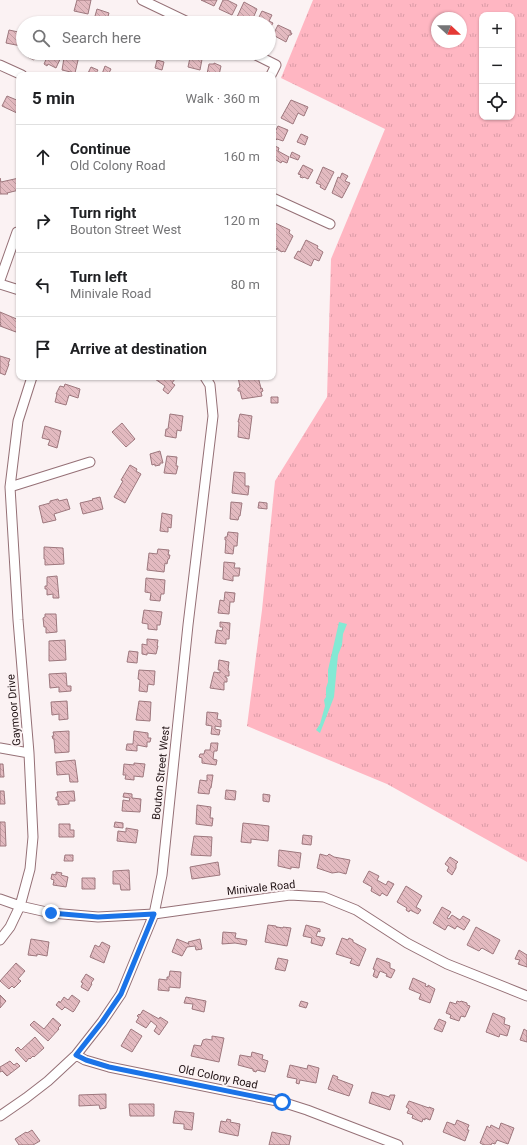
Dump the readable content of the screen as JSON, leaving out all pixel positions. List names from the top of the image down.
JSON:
{
  "streets": {
    "street": [
      "Gaymoor Drive",
      "Bouton Street West",
      "Minivale Road",
      "Old Colony Road"
    ]
  },
  "crossings": [
    ["Gaymoor Drive", "Minivale Road"],
    ["Bouton Street West", "Minivale Road"],
    ["Bouton Street West", "Old Colony Road"]
  ],
  "north": "right",
  "page": {
    "map_buttons": ["+", "−"],
    "search": "Search here",
    "heading": ["5 min", "Walk · 360 m"],
    "list": [
      ["Continue", "Old Colony Road", "160 m"],
      ["Turn right", "Bouton Street West", "120 m"],
      ["Turn left", "Minivale Road", "80 m"],
      "Arrive at destination"
    ]
  }
}
